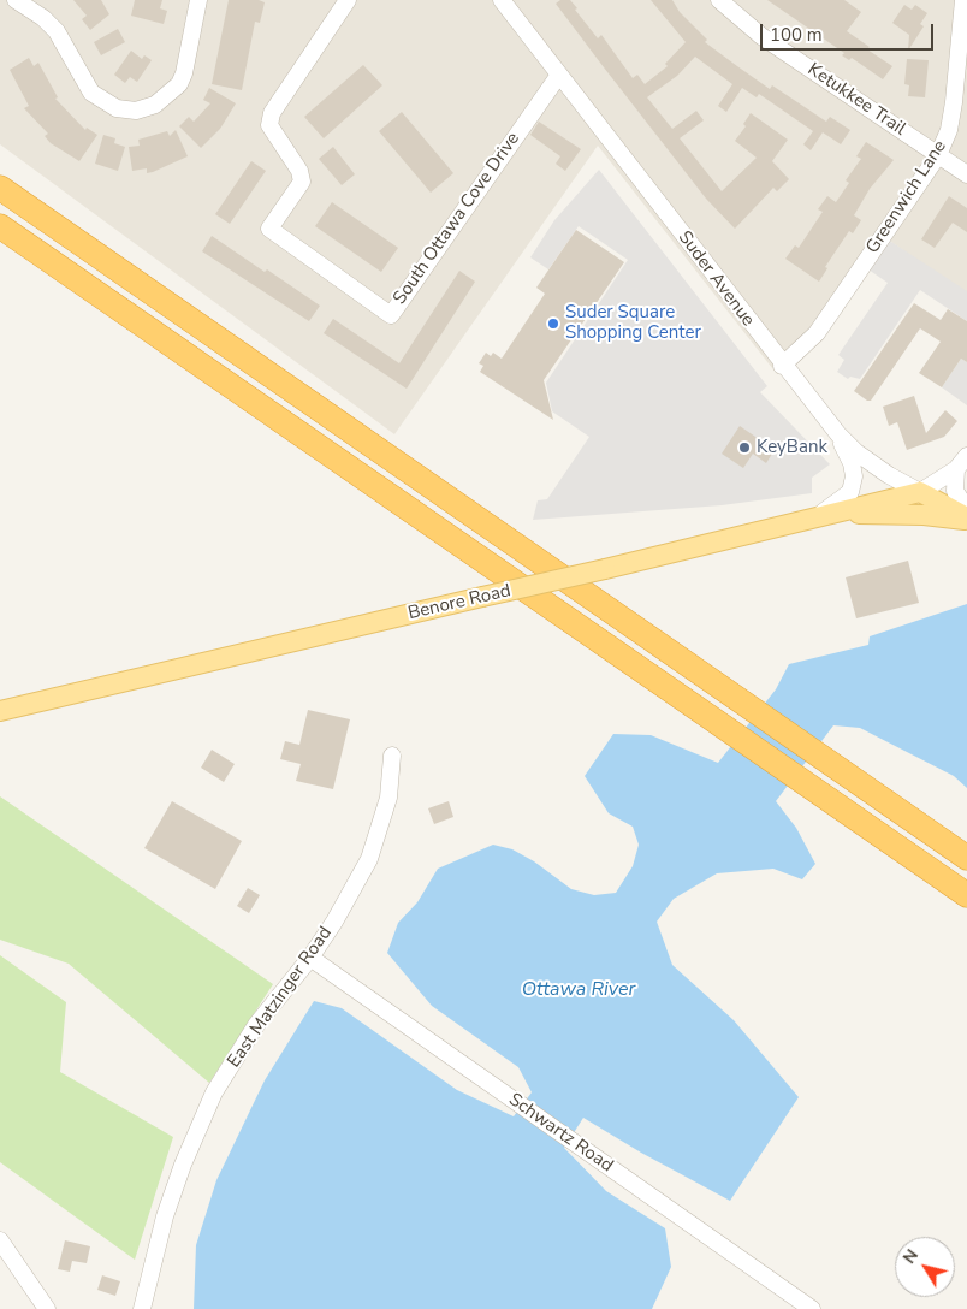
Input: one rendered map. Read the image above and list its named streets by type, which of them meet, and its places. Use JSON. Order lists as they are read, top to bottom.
{
  "streets": {
    "main road": ["Suder Avenue", "Benore Road"],
    "street": [
      "Ketukkee Trail",
      "Greenwich Lane",
      "South Ottawa Cove Drive",
      "East Matzinger Road",
      "Schwartz Road"
    ]
  },
  "crossings": [
    ["Ketukkee Trail", "Greenwich Lane"],
    ["Greenwich Lane", "Suder Avenue"],
    ["South Ottawa Cove Drive", "Suder Avenue"],
    ["Suder Avenue", "Benore Road"],
    ["East Matzinger Road", "Schwartz Road"]
  ],
  "water": ["Ottawa River"],
  "places": ["Suder Square Shopping Center", "KeyBank"],
  "scale_bar": "100 m",
  "north": "top left"
}
